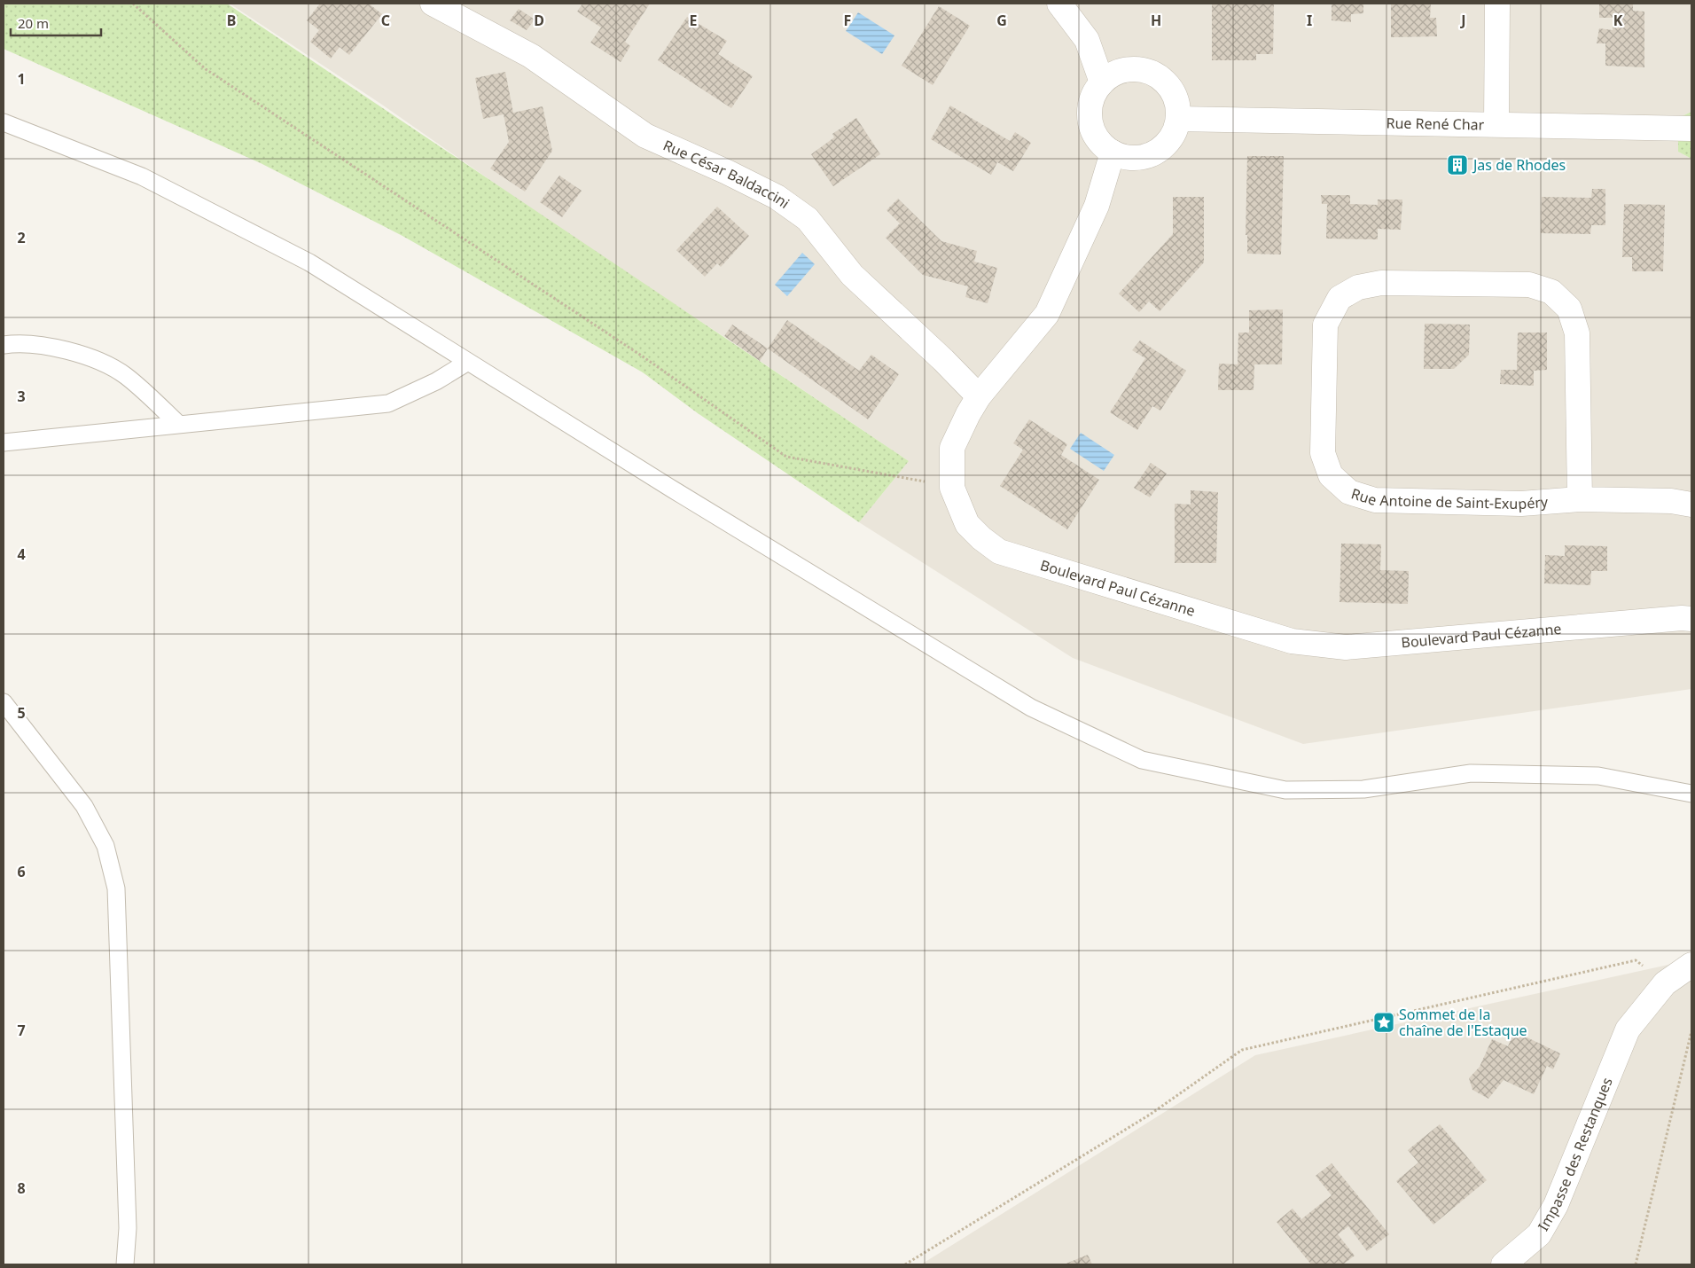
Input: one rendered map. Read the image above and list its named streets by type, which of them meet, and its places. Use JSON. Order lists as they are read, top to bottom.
{
  "streets": {
    "street": [
      "Rue René Char",
      "Rue César Baldaccini",
      "Rue Antoine de Saint-Exupéry",
      "Boulevard Paul Cézanne",
      "Impasse des Restanques"
    ]
  },
  "crossings": [
    ["Rue René Char", "Boulevard Paul Cézanne"],
    ["Rue César Baldaccini", "Boulevard Paul Cézanne"]
  ],
  "places": {
    "building": ["Jas de Rhodes"],
    "place": ["Sommet de la chaîne de l'Estaque"]
  },
  "scale_bar": "20 m",
  "grid": {
    "columns": [
      "B",
      "C",
      "D",
      "E",
      "F",
      "G",
      "H",
      "I",
      "J",
      "K"
    ],
    "rows": [
      "1",
      "2",
      "3",
      "4",
      "5",
      "6",
      "7",
      "8"
    ]
  }
}
